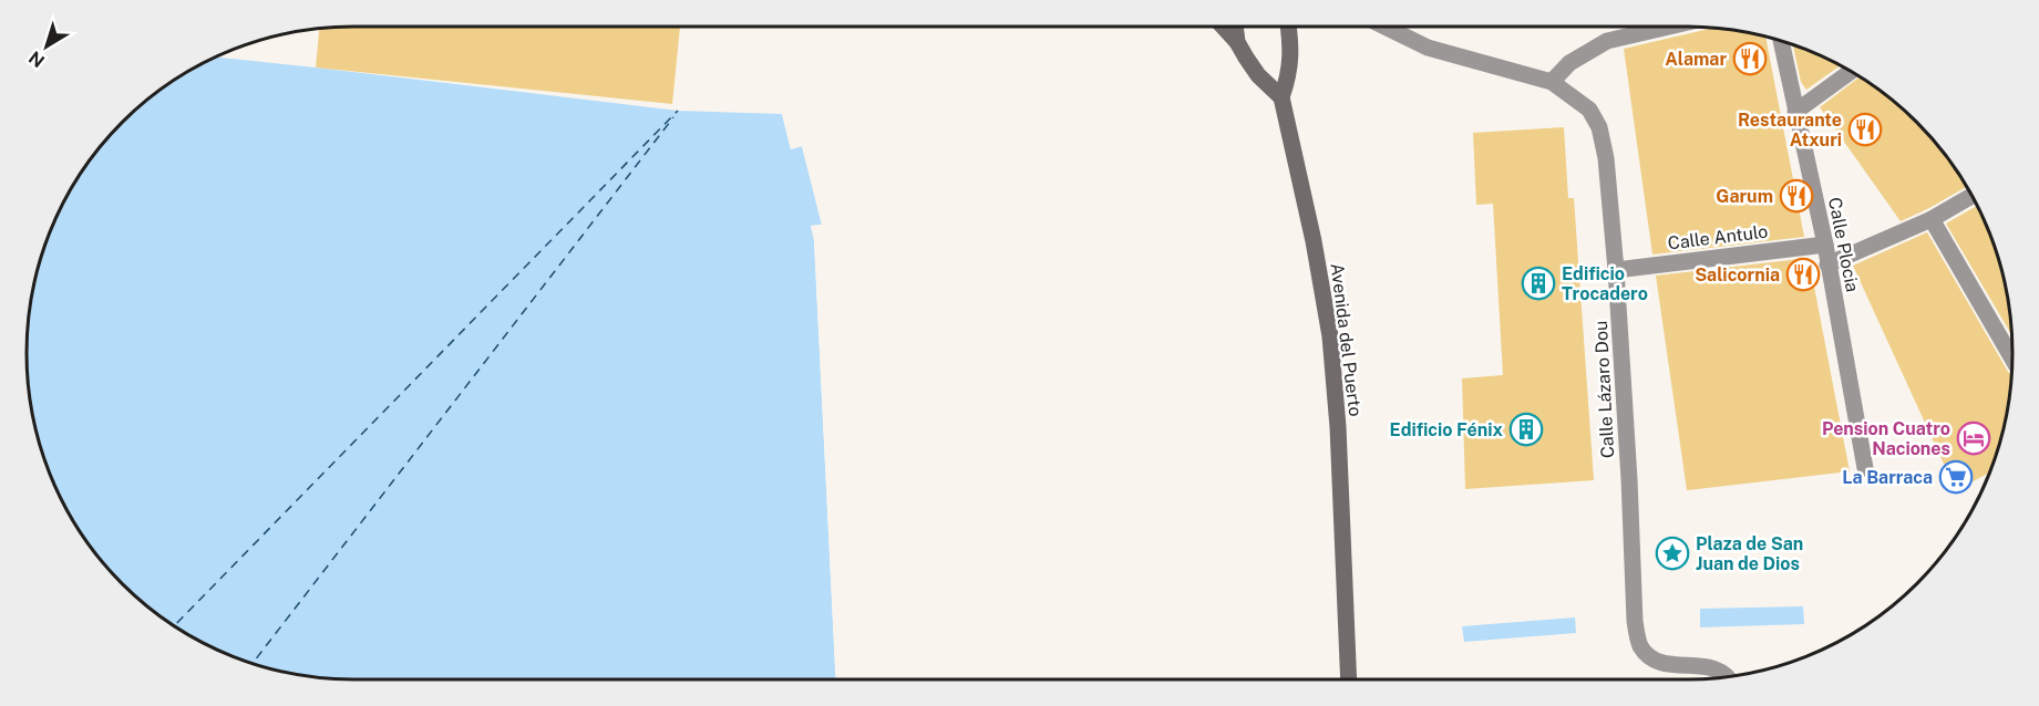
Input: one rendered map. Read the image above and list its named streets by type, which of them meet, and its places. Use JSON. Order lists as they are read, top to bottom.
{
  "streets": {
    "street": [
      "Calle Antulo",
      "Calle Plocia",
      "Avenida del Puerto",
      "Calle Lázaro Dou"
    ]
  },
  "crossings": [
    ["Calle Antulo", "Calle Plocia"],
    ["Calle Antulo", "Calle Lázaro Dou"]
  ],
  "places": {
    "restaurant": [
      "Alamar",
      "Restaurante Atxuri",
      "Garum",
      "Salicornia"
    ],
    "building": ["Edificio Trocadero", "Edificio Fénix"],
    "hotel": ["Pension Cuatro Naciones"],
    "supermarket": ["La Barraca"],
    "place": ["Plaza de San Juan de Dios"]
  },
  "north": "bottom left"
}
